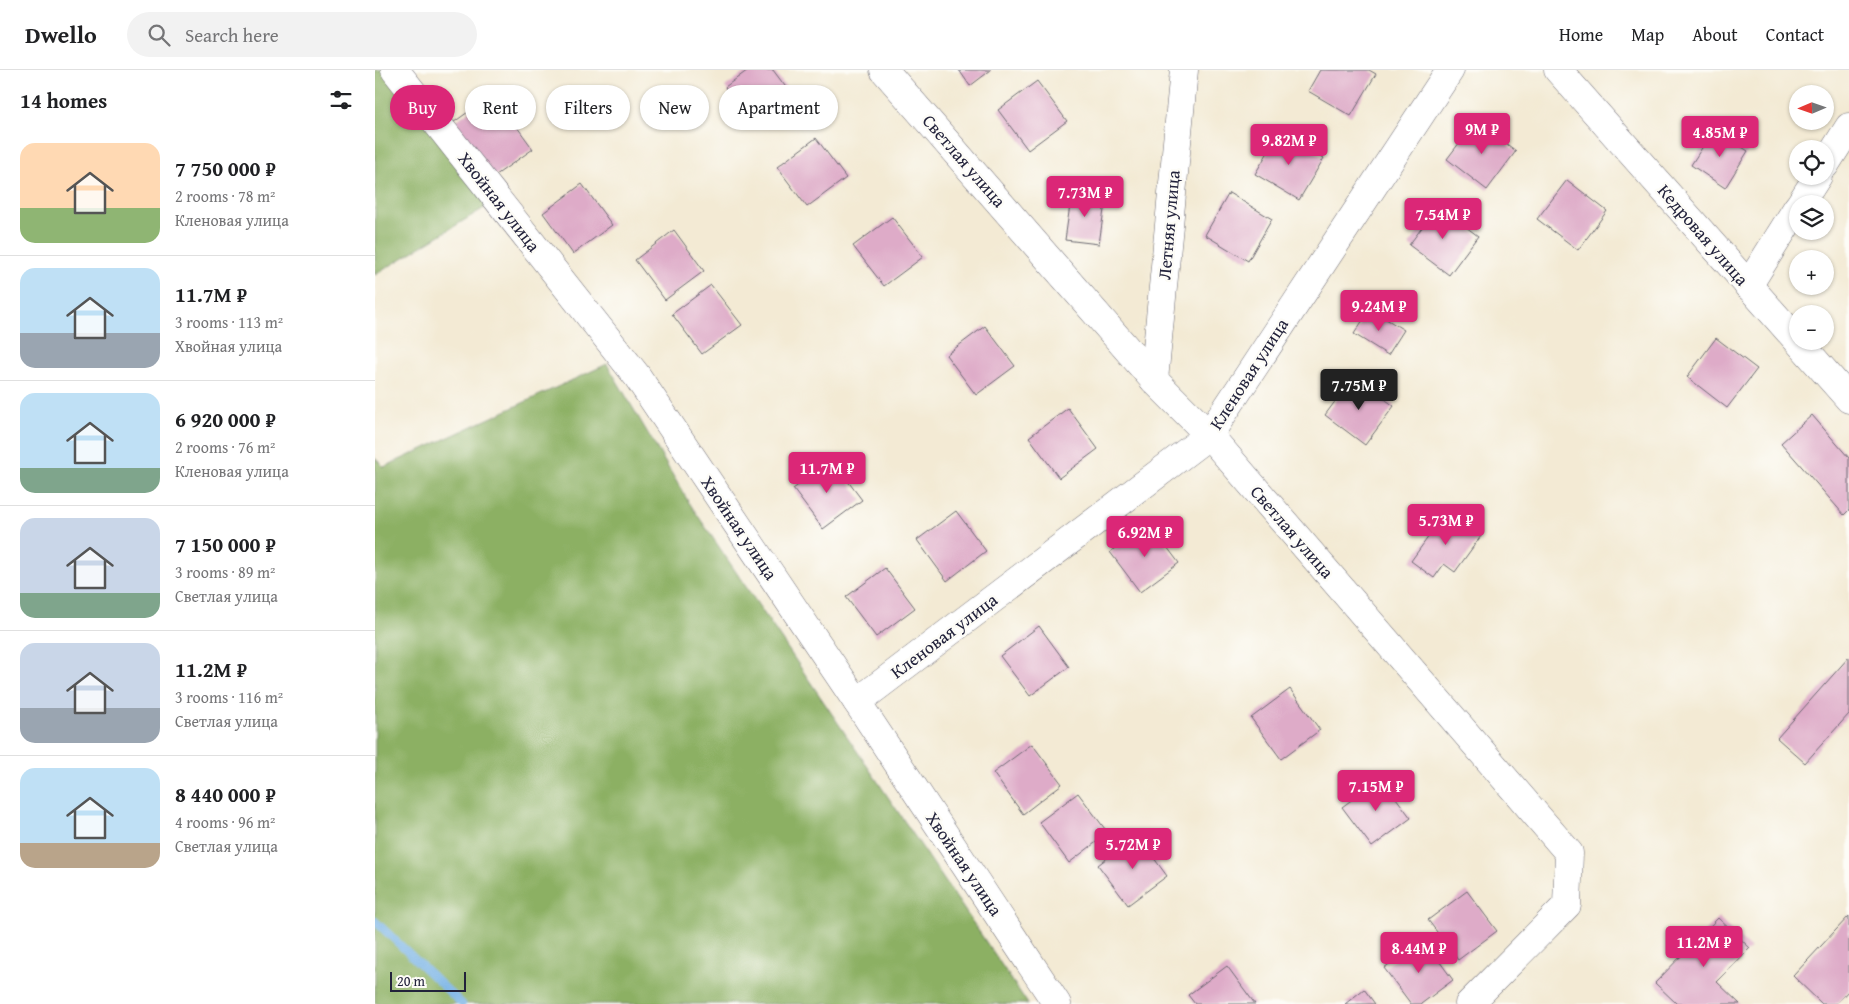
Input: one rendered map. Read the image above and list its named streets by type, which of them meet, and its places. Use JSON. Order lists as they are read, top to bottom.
{
  "streets": {
    "street": [
      "Светлая улица",
      "Хвойная улица",
      "Летняя улица",
      "Кедровая улица",
      "Кленовая улица"
    ]
  },
  "crossings": [
    ["Светлая улица", "Летняя улица"],
    ["Светлая улица", "Кленовая улица"],
    ["Хвойная улица", "Кленовая улица"]
  ],
  "scale_bar": "20 m",
  "north": "left",
  "page": {
    "header": "Dwello",
    "search": "Search here",
    "nav": [
      "Home",
      "Map",
      "About",
      "Contact"
    ],
    "heading": "14 homes",
    "map_buttons": ["+", "−"],
    "chip": [
      "Buy",
      "Rent",
      "Filters",
      "New",
      "Apartment"
    ],
    "price": [
      "9M ₽",
      "4.85M ₽",
      "9.82M ₽",
      "7.73M ₽",
      "7.54M ₽",
      "9.24M ₽",
      "7.75M ₽",
      "11.7M ₽",
      "5.73M ₽",
      "6.92M ₽",
      "7.15M ₽",
      "5.72M ₽",
      "11.2M ₽",
      "8.44M ₽"
    ],
    "list": [
      {
        "name": "7 750 000 ₽",
        "note": "2 rooms · 78 m² · Кленовая улица"
      },
      {
        "name": "11.7M ₽",
        "note": "3 rooms · 113 m² · Хвойная улица"
      },
      {
        "name": "6 920 000 ₽",
        "note": "2 rooms · 76 m² · Кленовая улица"
      },
      {
        "name": "7 150 000 ₽",
        "note": "3 rooms · 89 m² · Светлая улица"
      },
      {
        "name": "11.2M ₽",
        "note": "3 rooms · 116 m² · Светлая улица"
      },
      {
        "name": "8 440 000 ₽",
        "note": "4 rooms · 96 m² · Светлая улица"
      }
    ],
    "scale": "20 m"
  }
}
